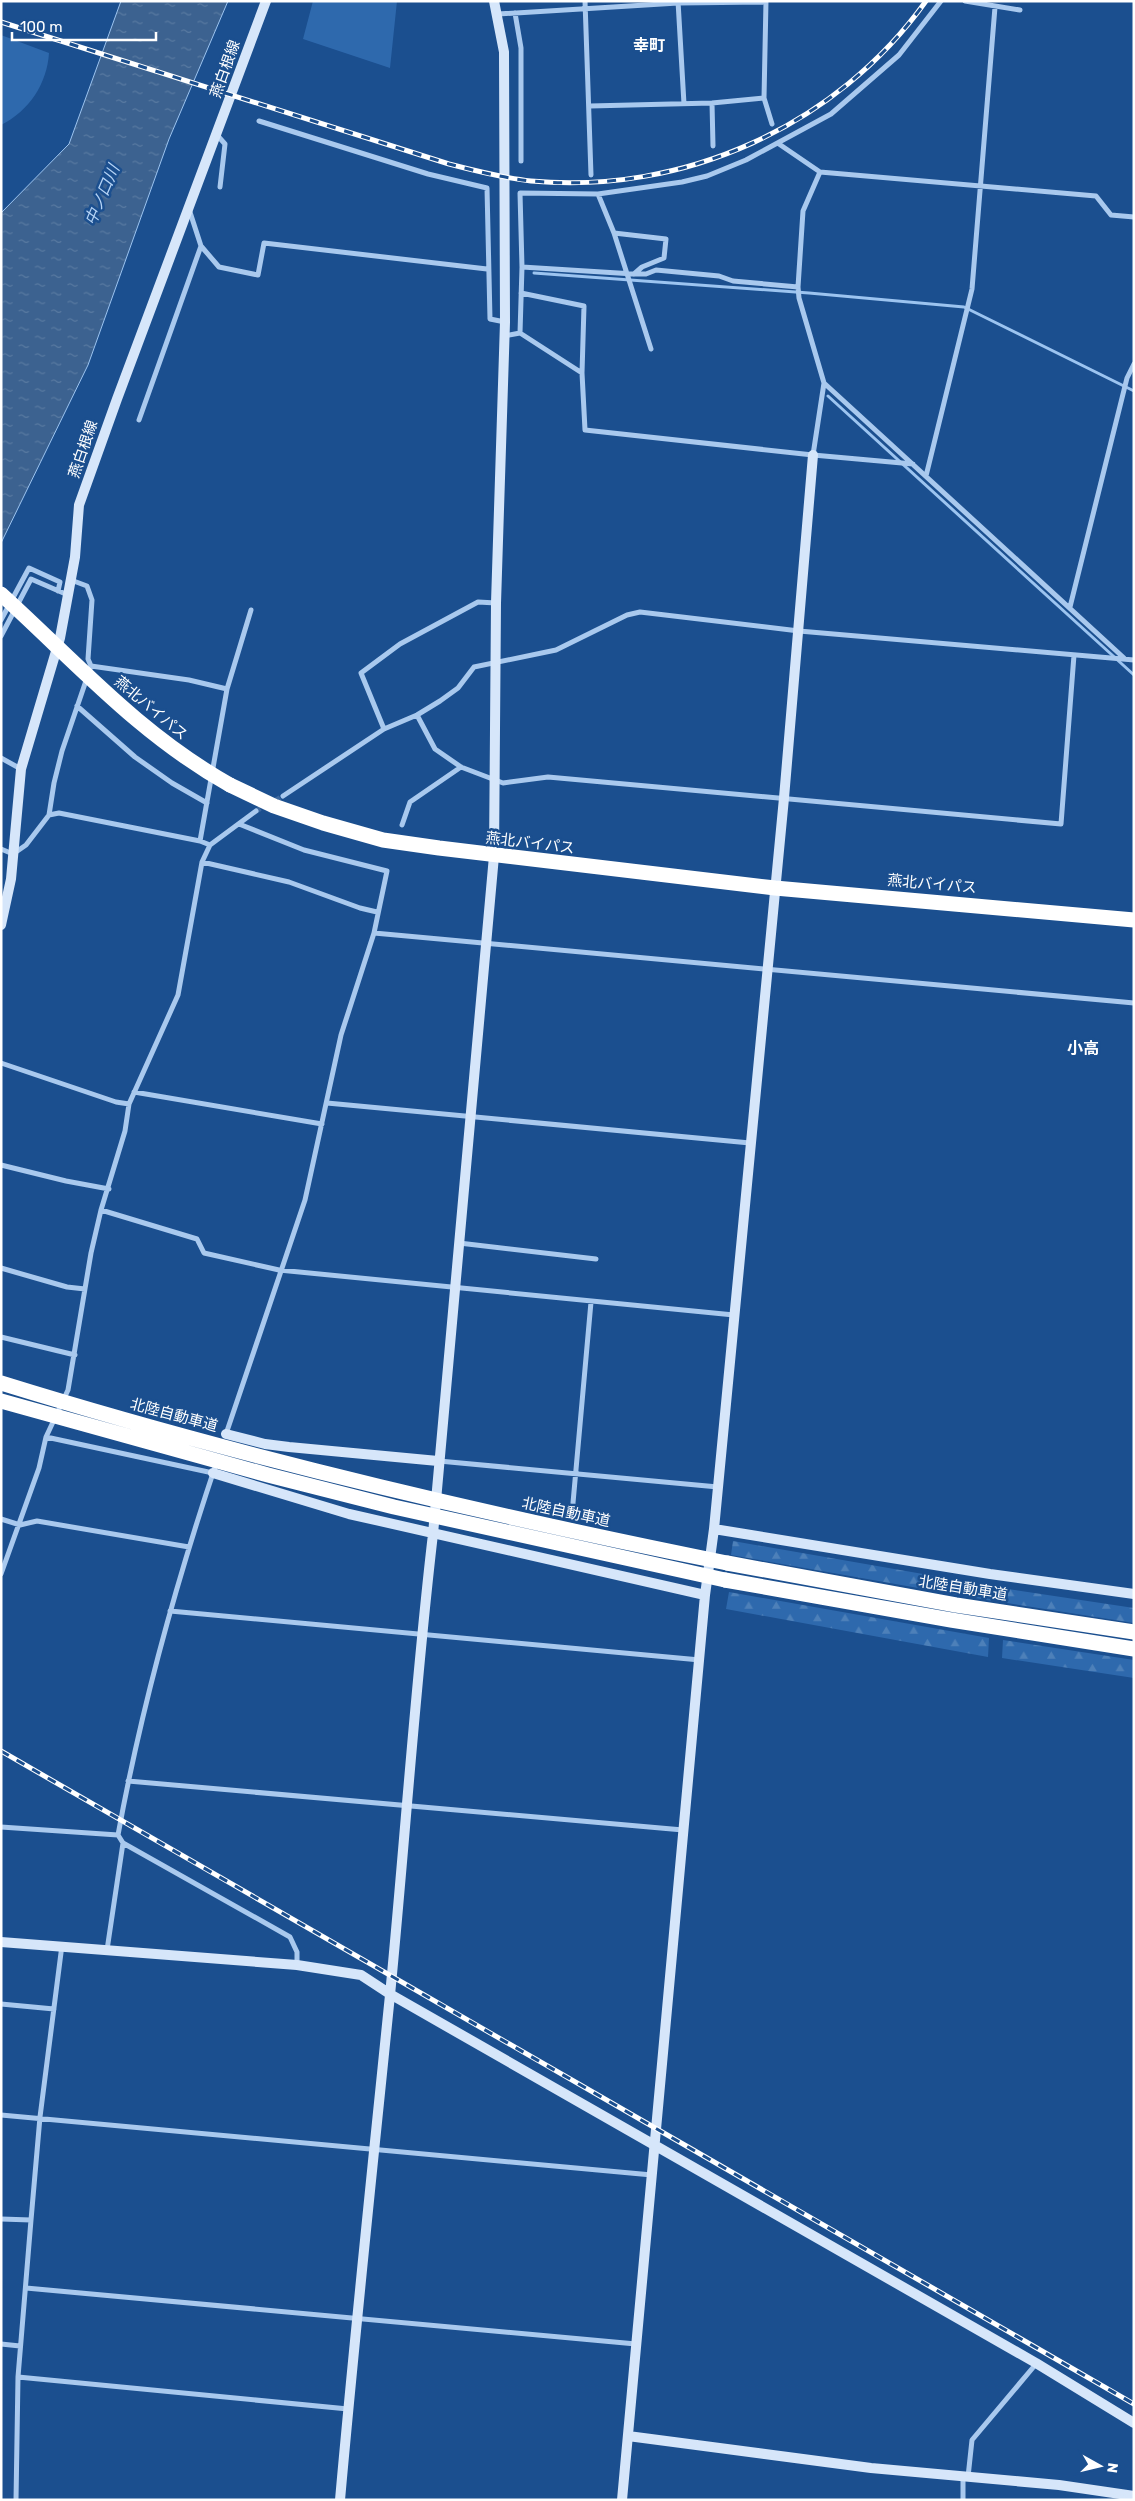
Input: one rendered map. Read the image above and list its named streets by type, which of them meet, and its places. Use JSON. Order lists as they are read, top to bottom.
{
  "streets": {
    "highway": ["燕北バイパス", "北陸自動車道"],
    "street": ["燕白根線"]
  },
  "districts": ["幸町", "小高"],
  "water": ["中ノ口川"],
  "scale_bar": "100 m",
  "north": "right"
}
